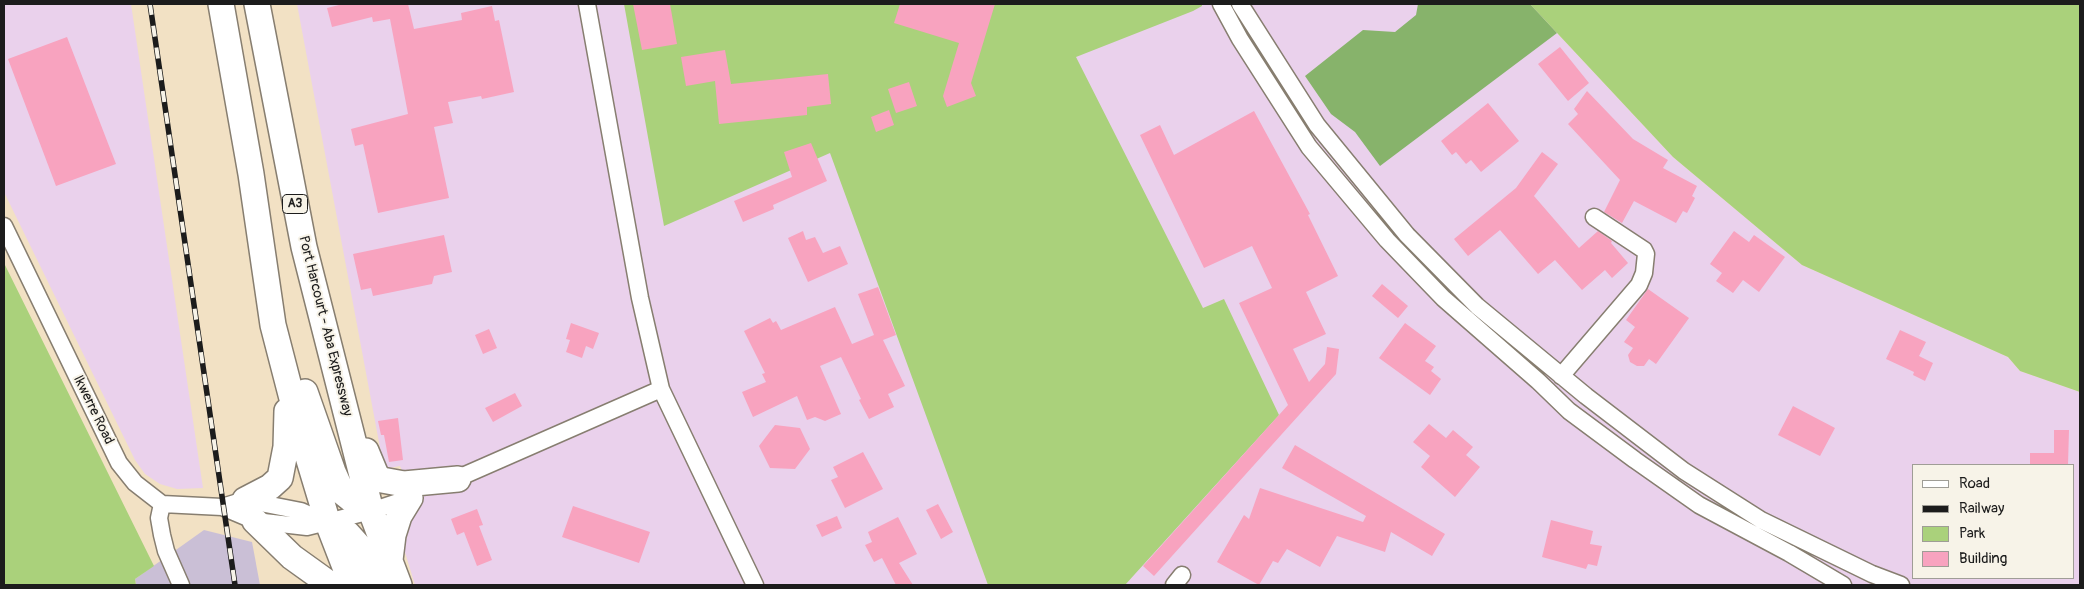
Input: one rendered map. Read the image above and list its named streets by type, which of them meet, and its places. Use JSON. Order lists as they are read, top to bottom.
{
  "streets": {
    "highway": ["A3", "Port Harcourt - Aba Expressway"],
    "street": ["Ikwerre Road"]
  },
  "legend": [
    "Road",
    "Railway",
    "Park",
    "Building"
  ]
}
